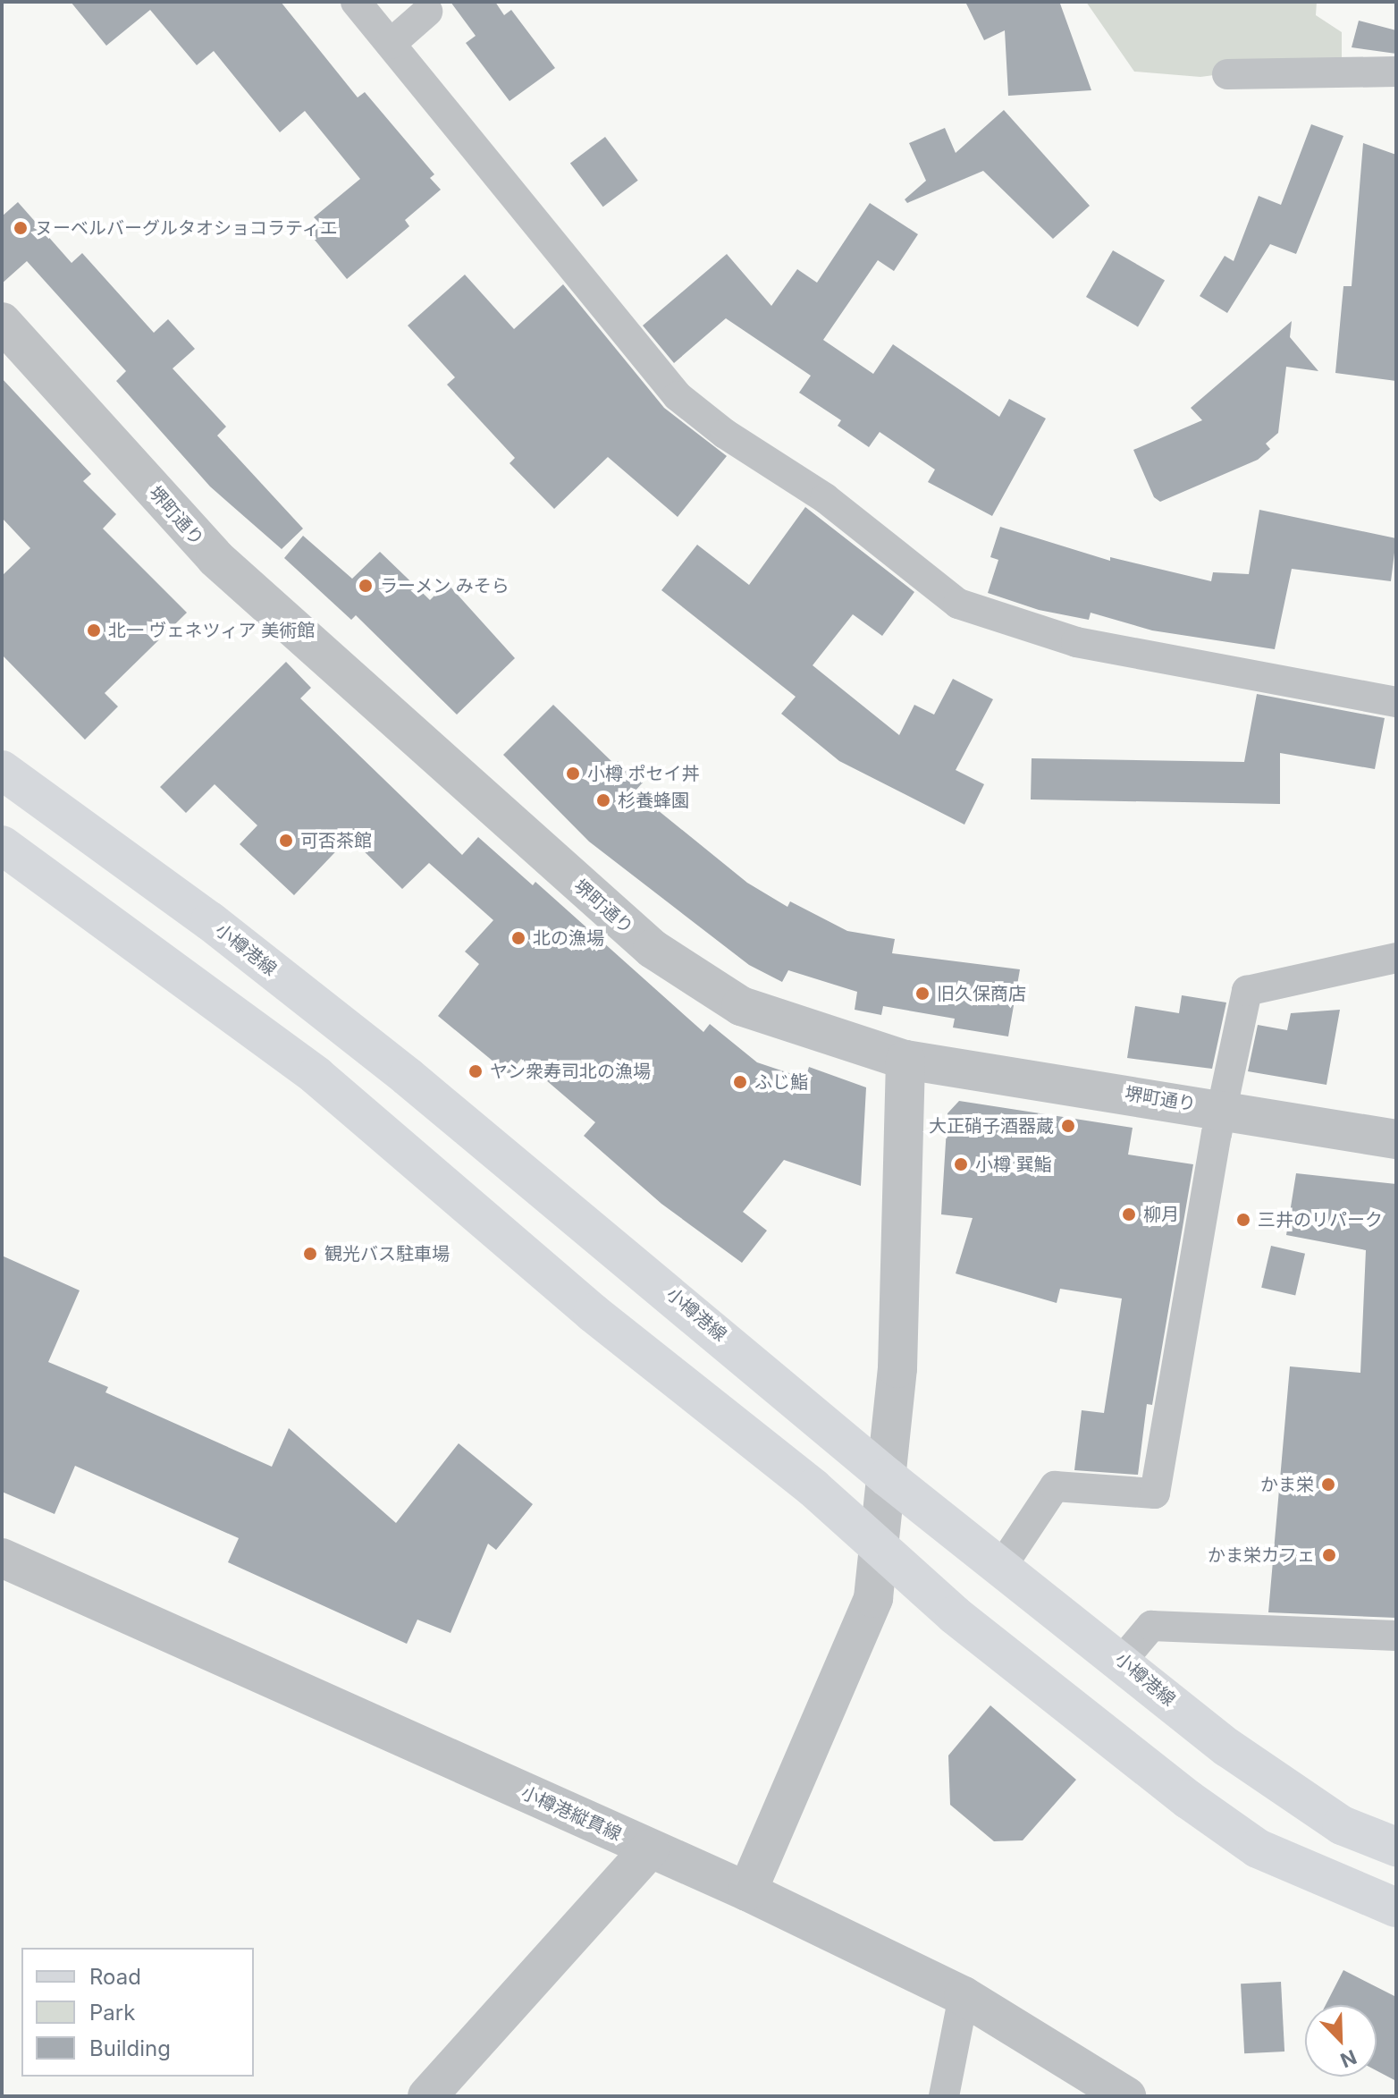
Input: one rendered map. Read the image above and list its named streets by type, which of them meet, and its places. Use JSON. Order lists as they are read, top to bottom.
{
  "streets": {
    "main road": ["小樽港線"],
    "street": ["堺町通り", "小樽港縦貫線"]
  },
  "places": [
    "ヌーベルバーグルタオショコラティエ",
    "ラーメン みそら",
    "北一 ヴェネツィア 美術館",
    "小樽 ポセイ丼",
    "杉養蜂園",
    "可否茶館",
    "北の漁場",
    "旧久保商店",
    "ヤン衆寿司北の漁場",
    "ふじ鮨",
    "大正硝子酒器蔵",
    "小樽 巽鮨",
    "柳月",
    "三井のリパーク",
    "観光バス駐車場",
    "かま栄",
    "かま栄カフェ"
  ],
  "legend": ["Road", "Park", "Building"],
  "north": "bottom right"
}
